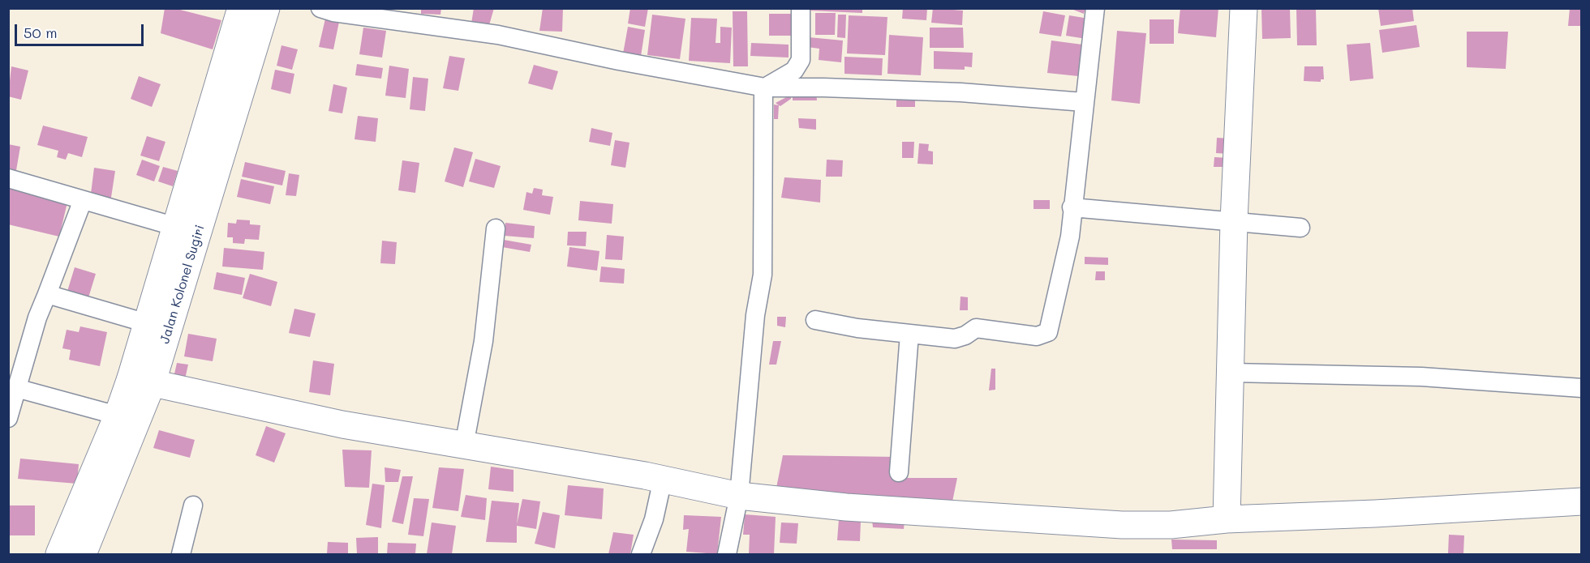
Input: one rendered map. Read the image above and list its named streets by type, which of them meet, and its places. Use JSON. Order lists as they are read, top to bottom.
{
  "streets": {
    "street": ["Jalan Kolonel Sugiri"]
  },
  "scale_bar": "50 m"
}
